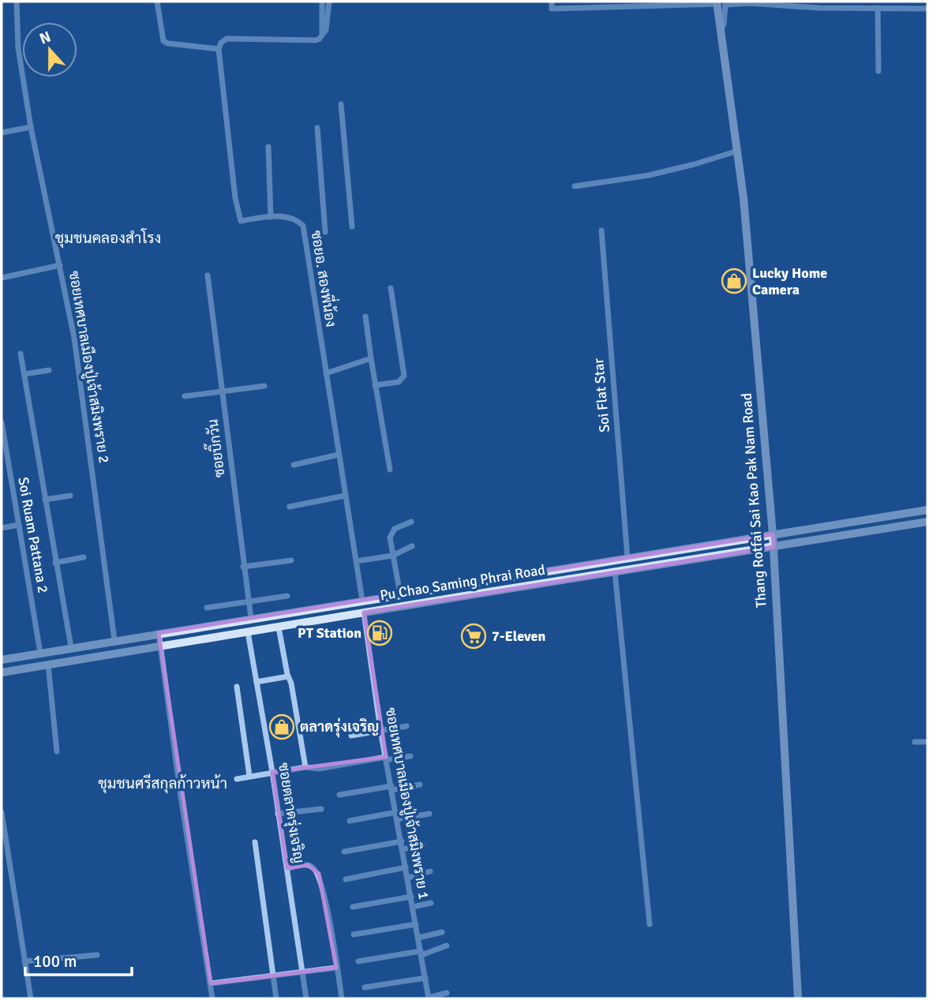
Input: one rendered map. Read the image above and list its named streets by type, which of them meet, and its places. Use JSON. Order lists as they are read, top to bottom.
{
  "streets": {
    "main road": ["Thang Rotfai Sai Kao Pak Nam Road", "Pu Chao Saming Phrai Road"],
    "street": [
      "ซอยอ. สองพี่น้อง",
      "ซอยเทศบาลเมืองปู่เจ้าสมิงพราย 2",
      "Soi Flat Star",
      "ซอยบิ๊กวัน",
      "Soi Ruam Pattana 2",
      "ซอยเทศบาลเมืองปู่เจ้าสมิงพราย 1",
      "ซอยตลาดรุ่งเจริญ"
    ]
  },
  "crossings": [
    ["ซอยอ. สองพี่น้อง", "Pu Chao Saming Phrai Road"],
    ["ซอยเทศบาลเมืองปู่เจ้าสมิงพราย 2", "Pu Chao Saming Phrai Road"],
    ["Soi Flat Star", "Pu Chao Saming Phrai Road"],
    ["ซอยบิ๊กวัน", "Pu Chao Saming Phrai Road"],
    ["Thang Rotfai Sai Kao Pak Nam Road", "Pu Chao Saming Phrai Road"],
    ["Soi Ruam Pattana 2", "Pu Chao Saming Phrai Road"],
    ["Pu Chao Saming Phrai Road", "ซอยเทศบาลเมืองปู่เจ้าสมิงพราย 1"],
    ["Pu Chao Saming Phrai Road", "ซอยตลาดรุ่งเจริญ"]
  ],
  "districts": ["ชุมชนคลองสำโรง", "ชุมชนศรีสกุลก้าวหน้า"],
  "places": {
    "shop": ["Lucky Home Camera", "ตลาดรุ่งเจริญ"],
    "fuel station": ["PT Station"],
    "supermarket": ["7-Eleven"]
  },
  "scale_bar": "100 m",
  "north": "top"
}
